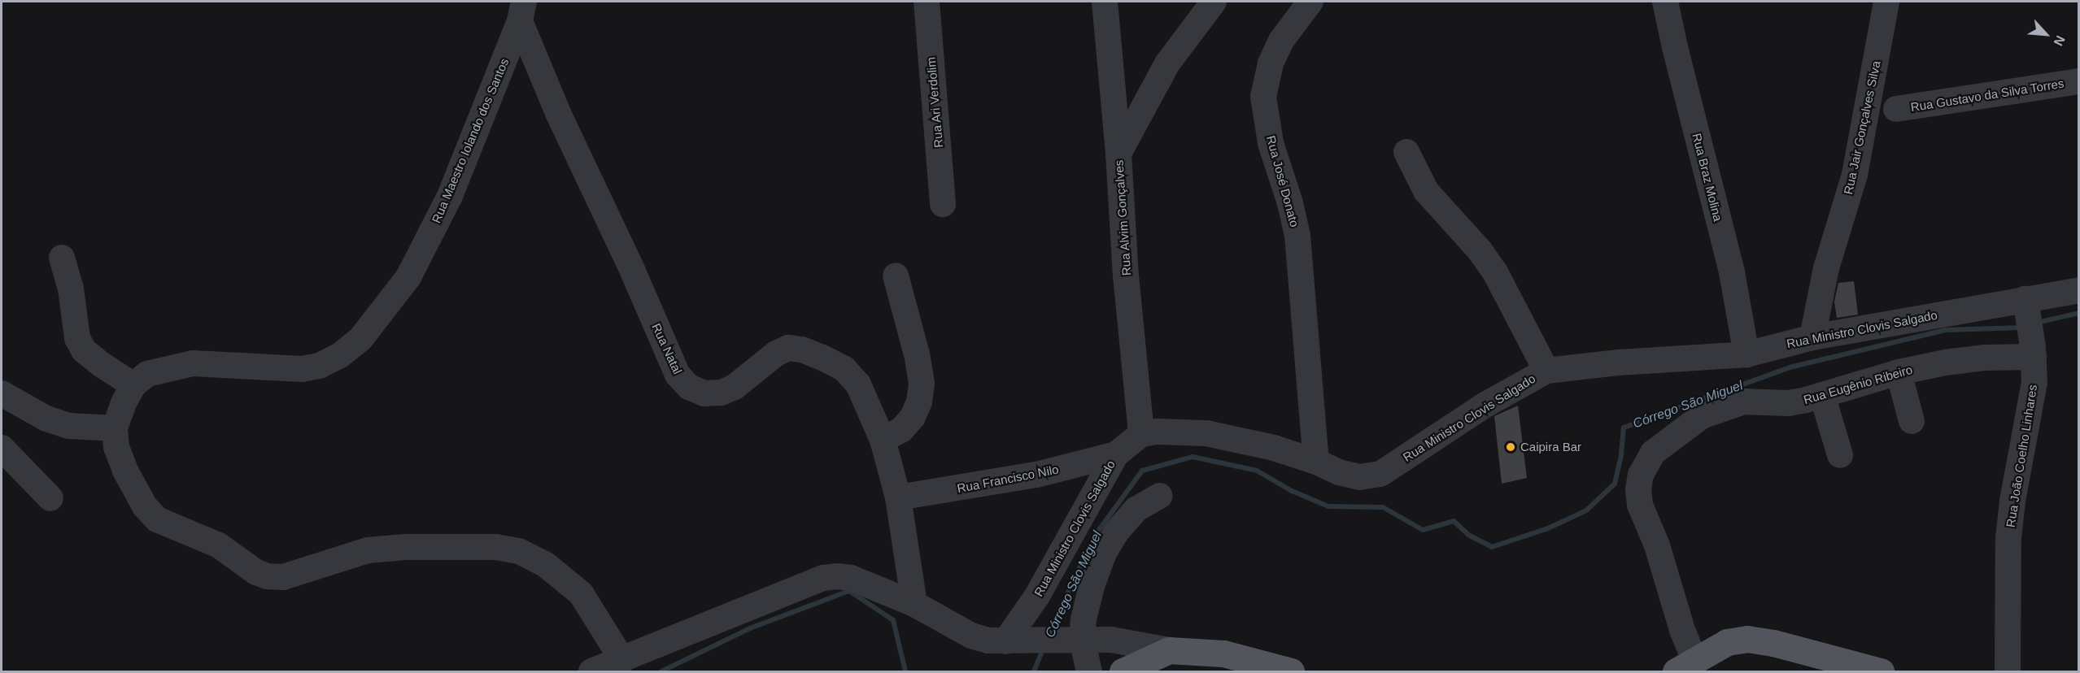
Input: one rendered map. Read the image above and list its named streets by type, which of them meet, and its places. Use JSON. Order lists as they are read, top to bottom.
{
  "streets": {
    "street": [
      "Rua Gustavo da Silva Torres",
      "Rua Ari Verdolim",
      "Rua Jair Gonçalves Silva",
      "Rua Maestro Iolando dos Santos",
      "Rua Braz Molina",
      "Rua José Donato",
      "Rua Alvim Gonçalves",
      "Rua Ministro Clovis Salgado",
      "Rua Natal",
      "Rua Eugênio Ribeiro",
      "Rua João Coelho Linhares",
      "Rua Francisco Nilo"
    ]
  },
  "crossings": [
    ["Rua Jair Gonçalves Silva", "Rua Ministro Clovis Salgado"],
    ["Rua Maestro Iolando dos Santos", "Rua Natal"],
    ["Rua Braz Molina", "Rua Ministro Clovis Salgado"],
    ["Rua José Donato", "Rua Ministro Clovis Salgado"],
    ["Rua Alvim Gonçalves", "Rua Ministro Clovis Salgado"],
    ["Rua Ministro Clovis Salgado", "Rua João Coelho Linhares"],
    ["Rua Ministro Clovis Salgado", "Rua Francisco Nilo"],
    ["Rua Natal", "Rua Francisco Nilo"],
    ["Rua Eugênio Ribeiro", "Rua João Coelho Linhares"]
  ],
  "water": ["Córrego São Miguel"],
  "places": ["Caipira Bar"],
  "north": "bottom right"
}
